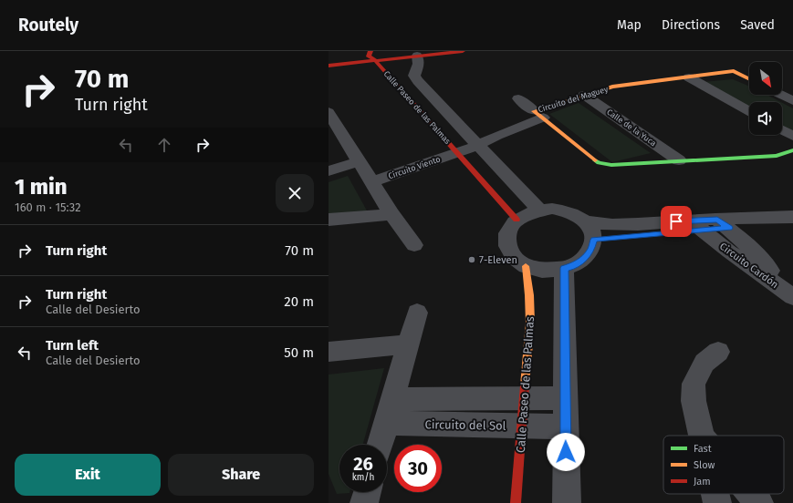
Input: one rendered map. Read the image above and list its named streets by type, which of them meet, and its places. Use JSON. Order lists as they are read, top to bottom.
{
  "streets": {
    "street": [
      "Circuito del Maguey",
      "Calle Paseo de las Palmas",
      "Calle de la Yuca",
      "Circuito Viento",
      "Circuito Cardón",
      "Circuito del Sol"
    ]
  },
  "crossings": [
    ["Circuito del Maguey", "Calle de la Yuca"],
    ["Circuito del Maguey", "Circuito Viento"],
    ["Calle Paseo de las Palmas", "Circuito Viento"],
    ["Calle Paseo de las Palmas", "Circuito del Sol"]
  ],
  "places": ["7-Eleven"],
  "legend": ["Fast", "Slow", "Jam"],
  "north": "bottom right",
  "page": {
    "header": "Routely",
    "nav": ["Map", "Directions", "Saved"],
    "turn": ["70 m", "Turn right"],
    "heading": ["1 min", "160 m · 15:32"],
    "list": [
      {
        "name": "Turn right",
        "value": "70 m"
      },
      {
        "name": "Turn right",
        "note": "Calle del Desierto",
        "value": "20 m"
      },
      {
        "name": "Turn left",
        "note": "Calle del Desierto",
        "value": "50 m"
      }
    ],
    "speed": "26 km/h",
    "limit": "30",
    "buttons": ["Exit", "Share"]
  }
}
